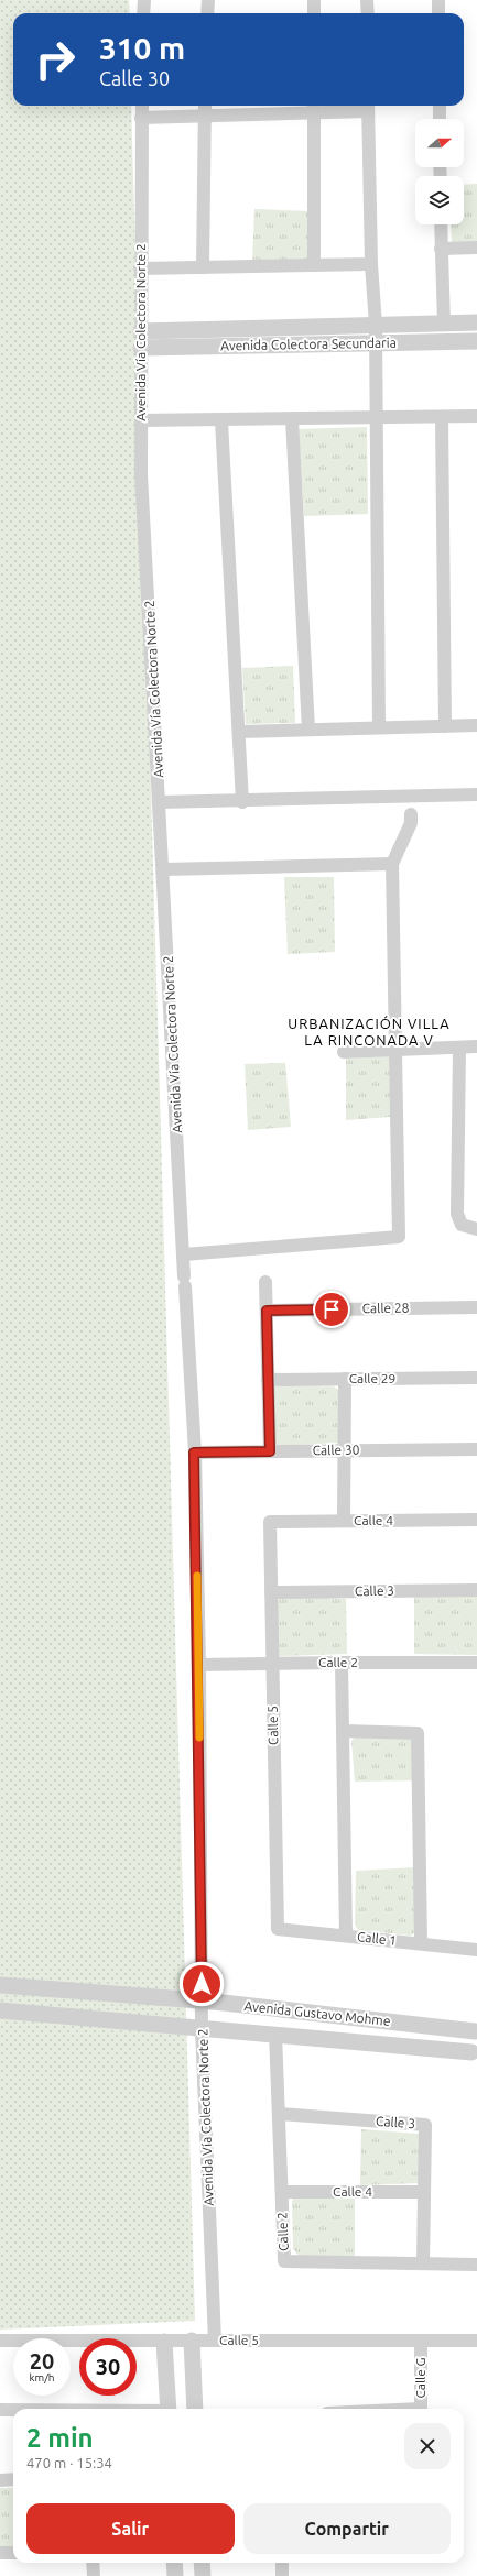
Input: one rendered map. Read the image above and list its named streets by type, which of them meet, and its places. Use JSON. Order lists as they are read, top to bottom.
{
  "streets": {
    "street": [
      "Avenida Vía Colectora Norte 2",
      "Avenida Colectora Secundaria",
      "Calle 28",
      "Calle 29",
      "Calle 30",
      "Calle 4",
      "Calle 3",
      "Calle 2",
      "Calle 5",
      "Calle 1",
      "Avenida Gustavo Mohme",
      "Calle G"
    ]
  },
  "crossings": [
    ["Avenida Vía Colectora Norte 2", "Avenida Colectora Secundaria"],
    ["Avenida Vía Colectora Norte 2", "Calle 30"],
    ["Avenida Vía Colectora Norte 2", "Calle 2"],
    ["Avenida Vía Colectora Norte 2", "Calle 5"],
    ["Avenida Vía Colectora Norte 2", "Avenida Gustavo Mohme"],
    ["Calle 4", "Calle 3"],
    ["Calle 4", "Calle 2"],
    ["Calle 4", "Calle 5"],
    ["Calle 3", "Calle 2"],
    ["Calle 3", "Calle 5"],
    ["Calle 2", "Calle 5"],
    ["Calle 2", "Avenida Gustavo Mohme"],
    ["Calle 5", "Calle 1"],
    ["Calle 5", "Calle G"]
  ],
  "districts": ["URBANIZACIÓN VILLA LA RINCONADA V"],
  "north": "right",
  "page": {
    "turn": ["310 m", "Calle 30"],
    "speed": "20 km/h",
    "limit": "30",
    "heading": ["2 min", "470 m · 15:34"],
    "buttons": ["Salir", "Compartir"]
  }
}
